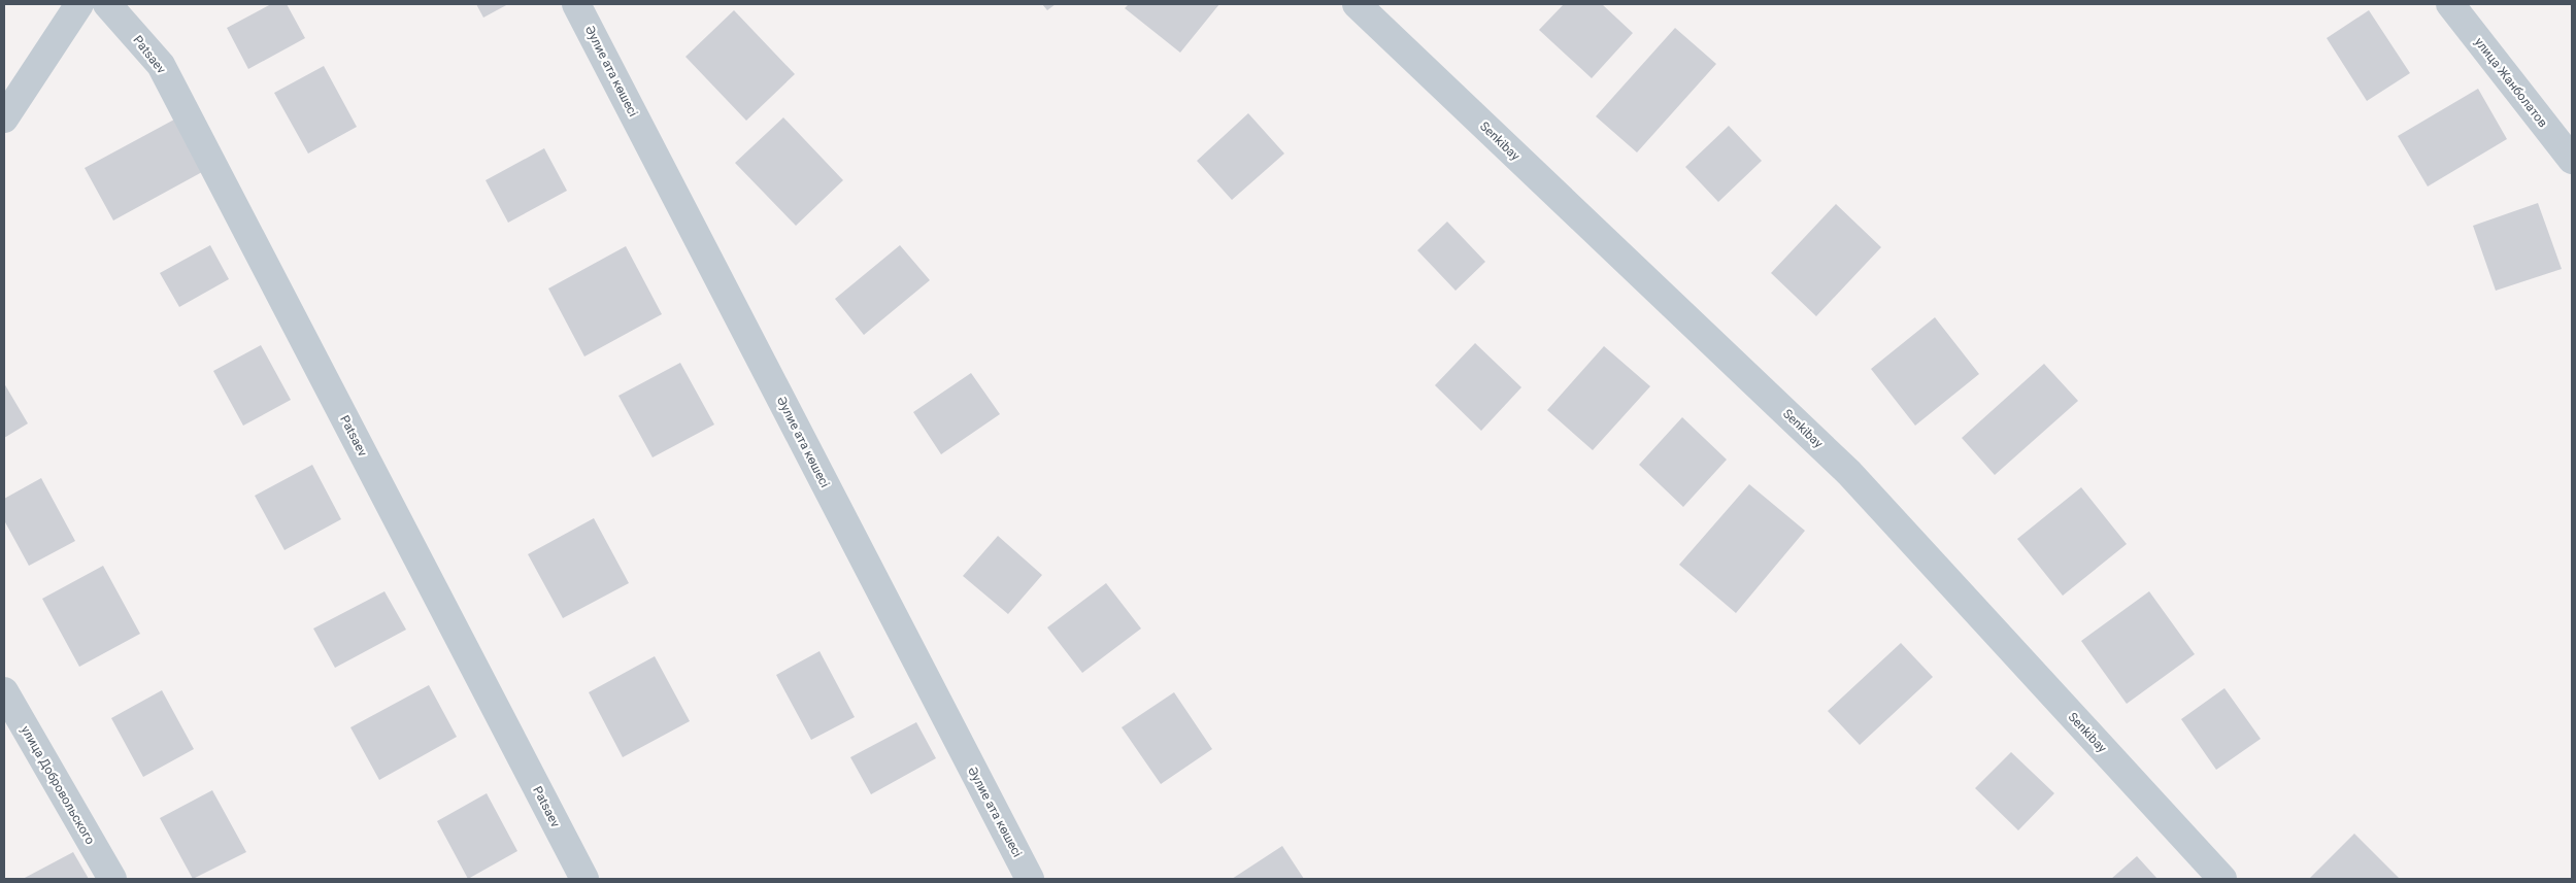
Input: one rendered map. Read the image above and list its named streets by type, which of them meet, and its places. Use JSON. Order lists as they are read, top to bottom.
{
  "streets": {
    "street": [
      "Patsaev",
      "Әулие ата көшесі",
      "улица Жанболатов",
      "Senkibay",
      "улица Добровольского"
    ]
  }
}
